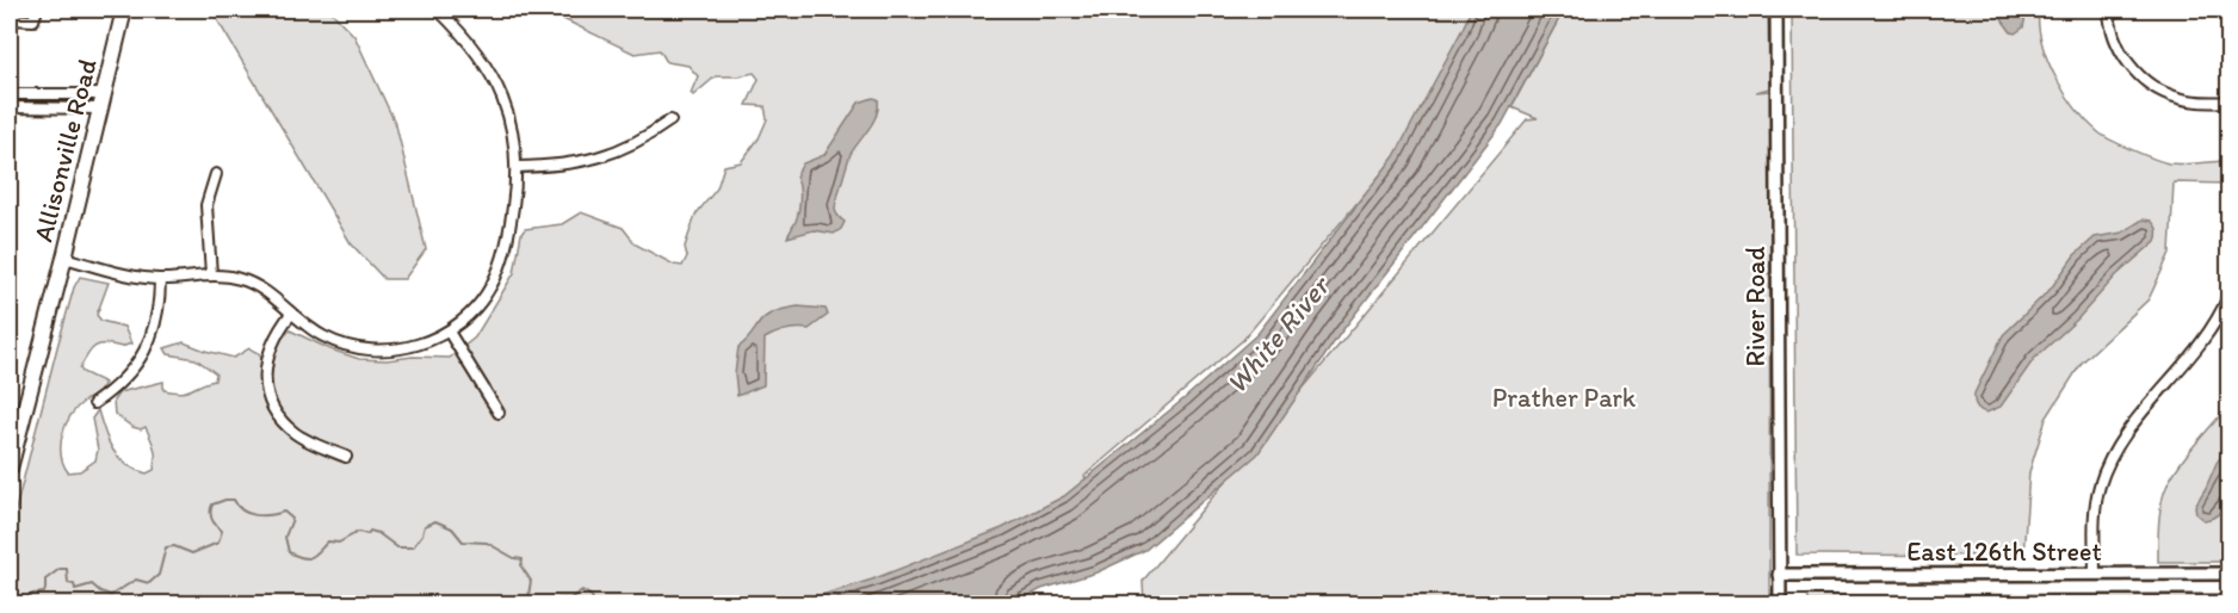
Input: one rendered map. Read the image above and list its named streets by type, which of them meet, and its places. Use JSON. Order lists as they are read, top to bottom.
{
  "streets": {
    "main road": ["Allisonville Road"],
    "street": ["River Road", "East 126th Street"]
  },
  "crossings": [
    ["River Road", "East 126th Street"]
  ],
  "water": ["White River"],
  "parks": ["Prather Park"]
}
